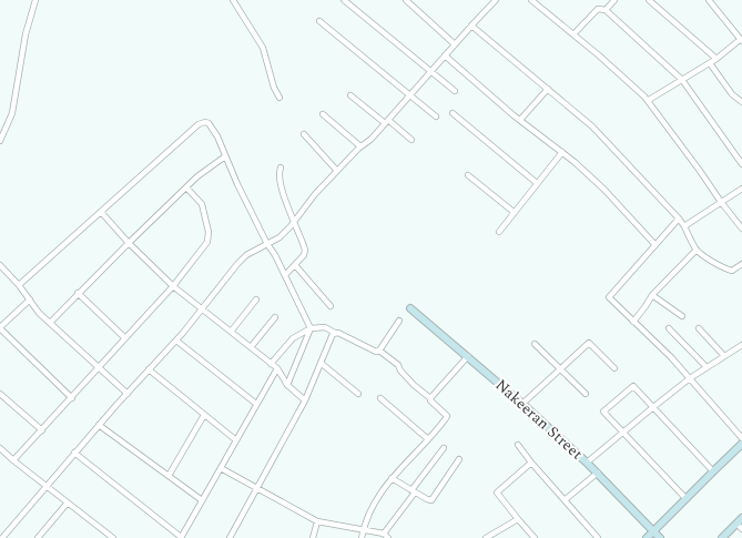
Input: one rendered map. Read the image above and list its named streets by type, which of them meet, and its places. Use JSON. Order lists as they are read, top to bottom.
{
  "streets": {
    "street": ["Nakeeran Street"]
  }
}
